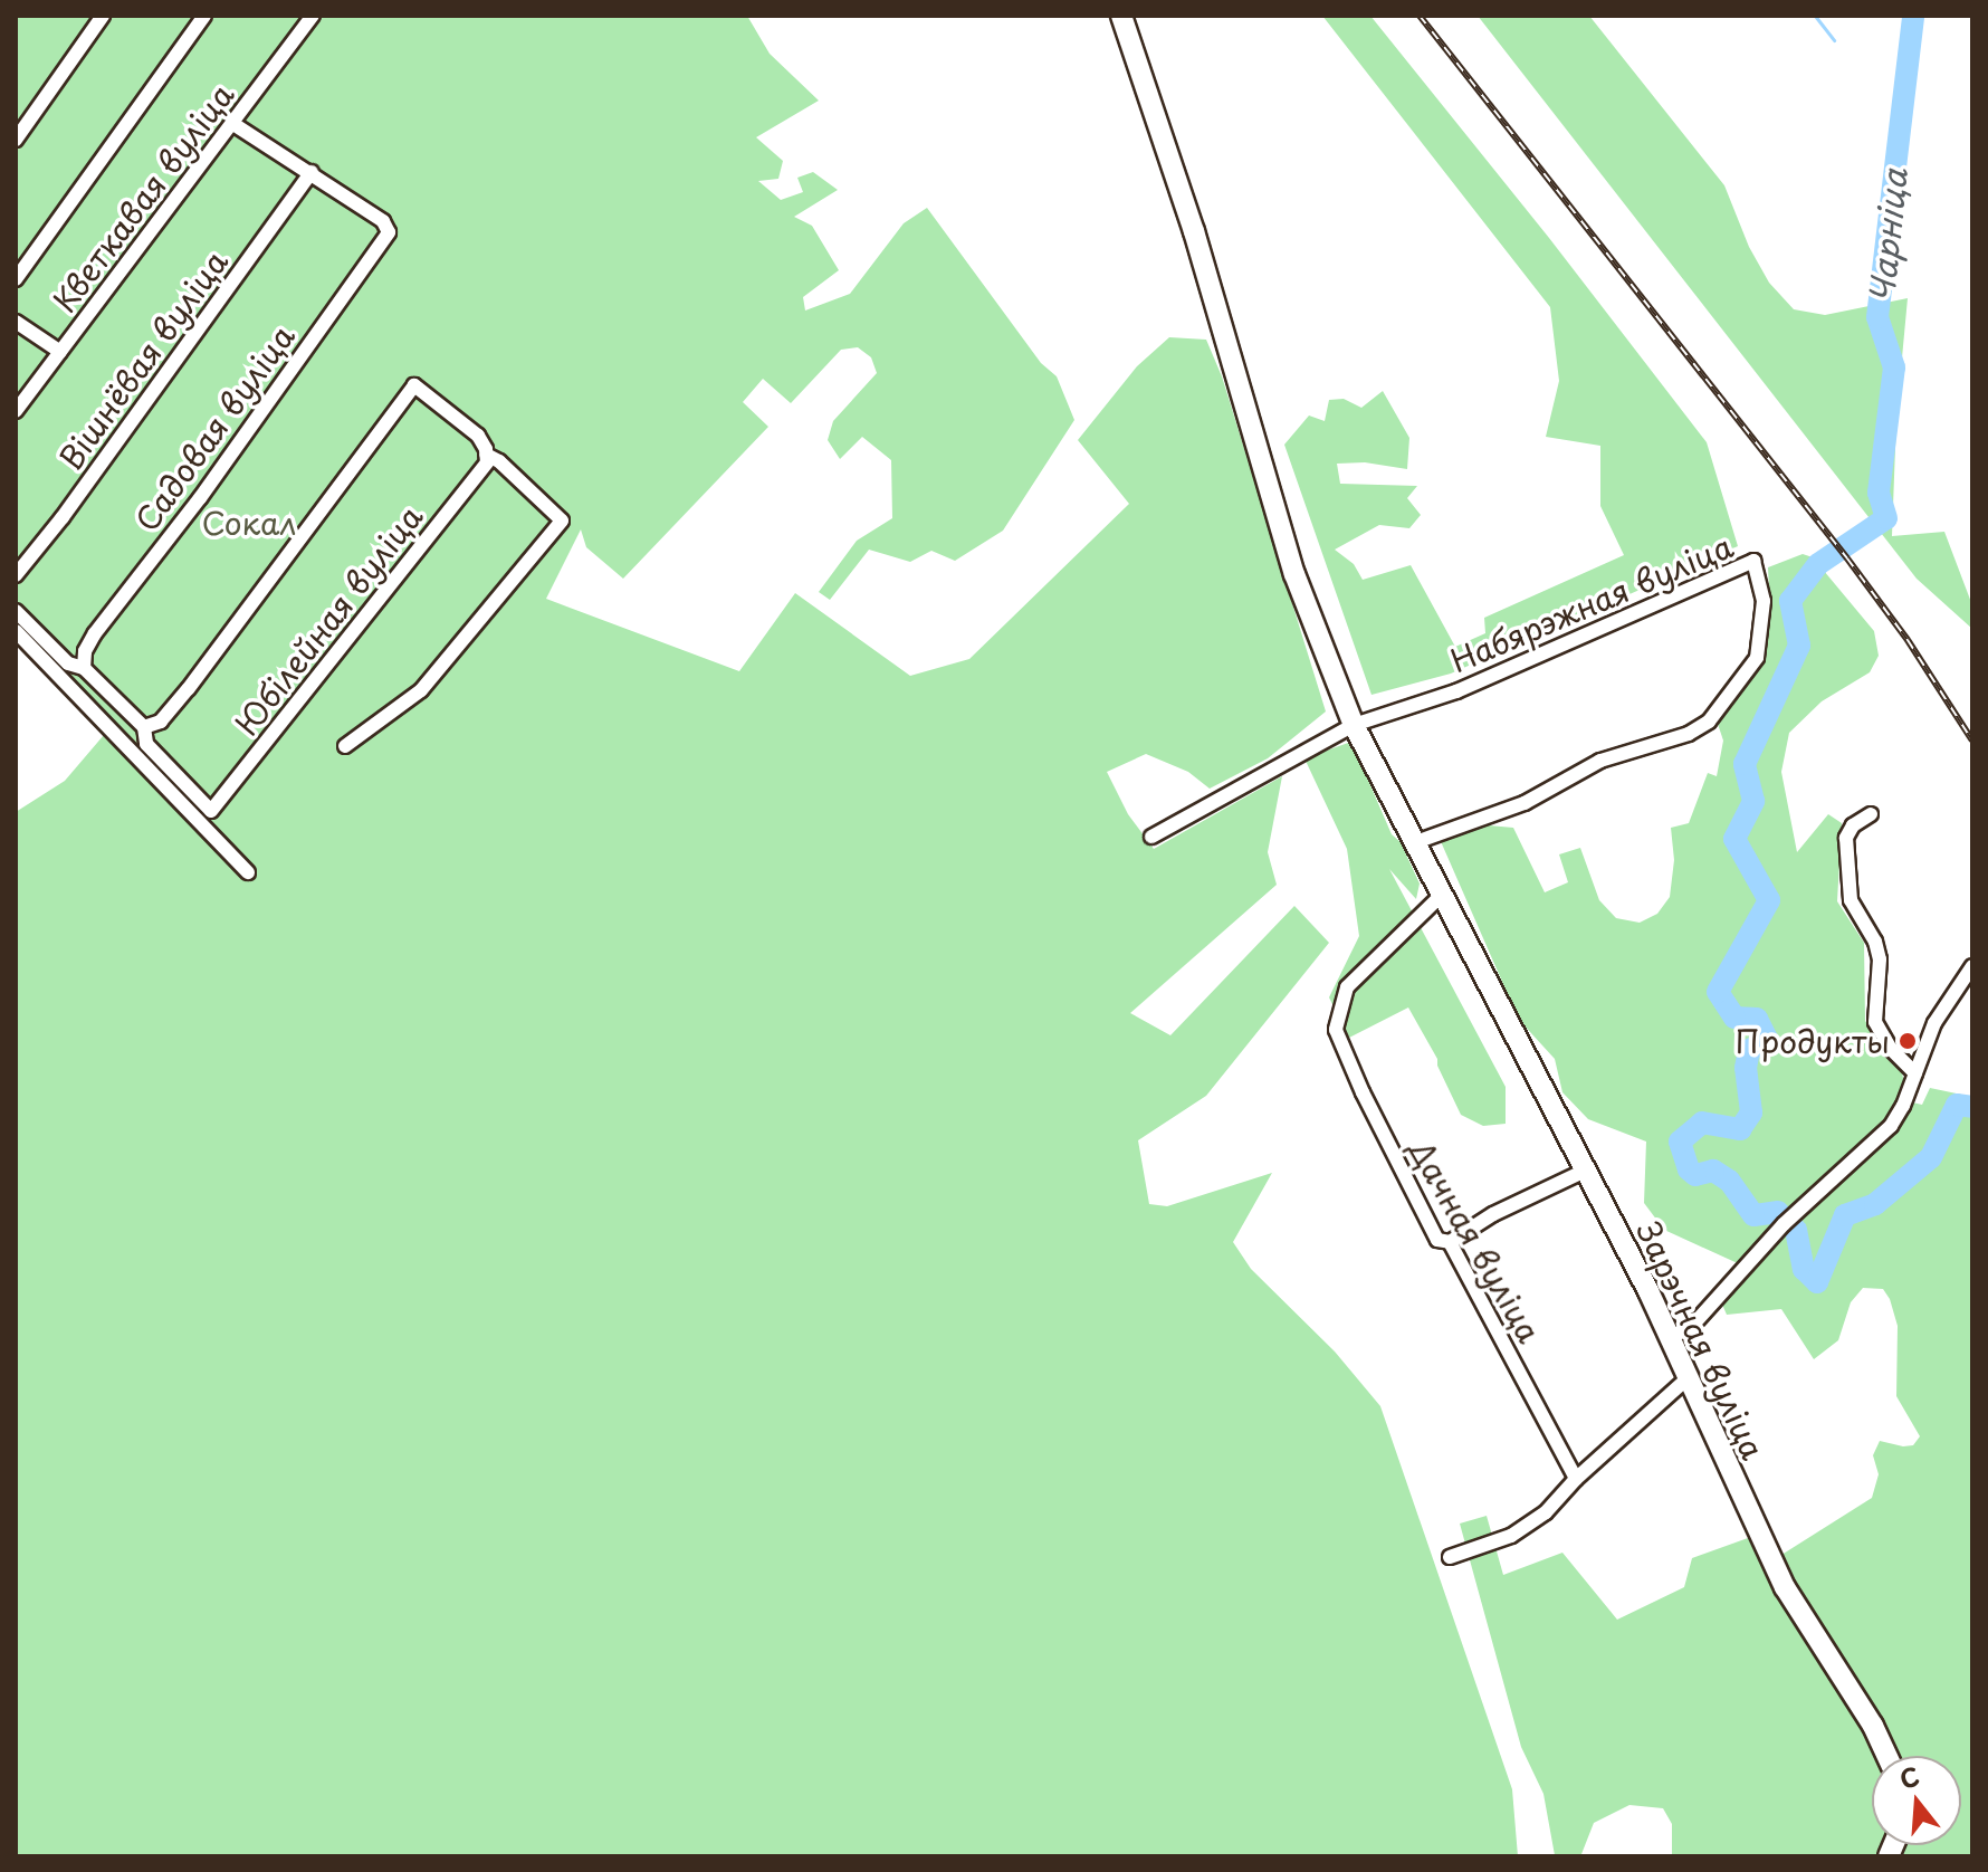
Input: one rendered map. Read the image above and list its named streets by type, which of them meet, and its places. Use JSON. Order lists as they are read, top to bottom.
{
  "streets": {
    "street": [
      "Кветкавая вуліца",
      "Вішнёвая вуліца",
      "Садовая вуліца",
      "Набярэжная вуліца",
      "Юбілейная вуліца",
      "Дачная вуліца",
      "Зарэчная вуліца"
    ]
  },
  "crossings": [
    ["Вішнёвая вуліца", "Садовая вуліца"],
    ["Набярэжная вуліца", "Зарэчная вуліца"],
    ["Дачная вуліца", "Зарэчная вуліца"]
  ],
  "water": ["Чарніца"],
  "parks": ["Сокал"],
  "places": ["Продукты"],
  "north": "top"
}
